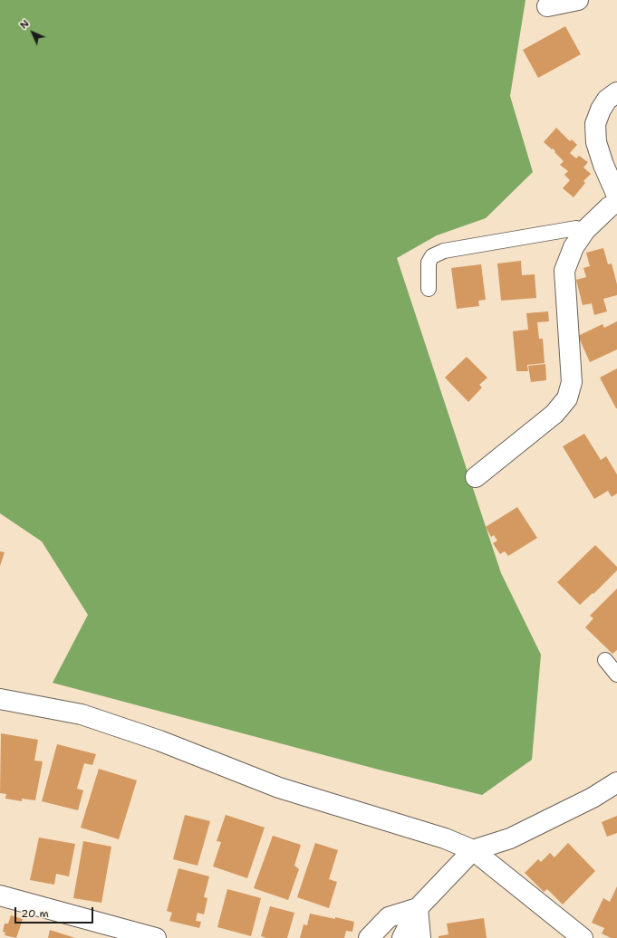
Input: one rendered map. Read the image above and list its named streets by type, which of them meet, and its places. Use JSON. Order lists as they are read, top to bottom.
{
  "scale_bar": "20 m",
  "north": "top left"
}
